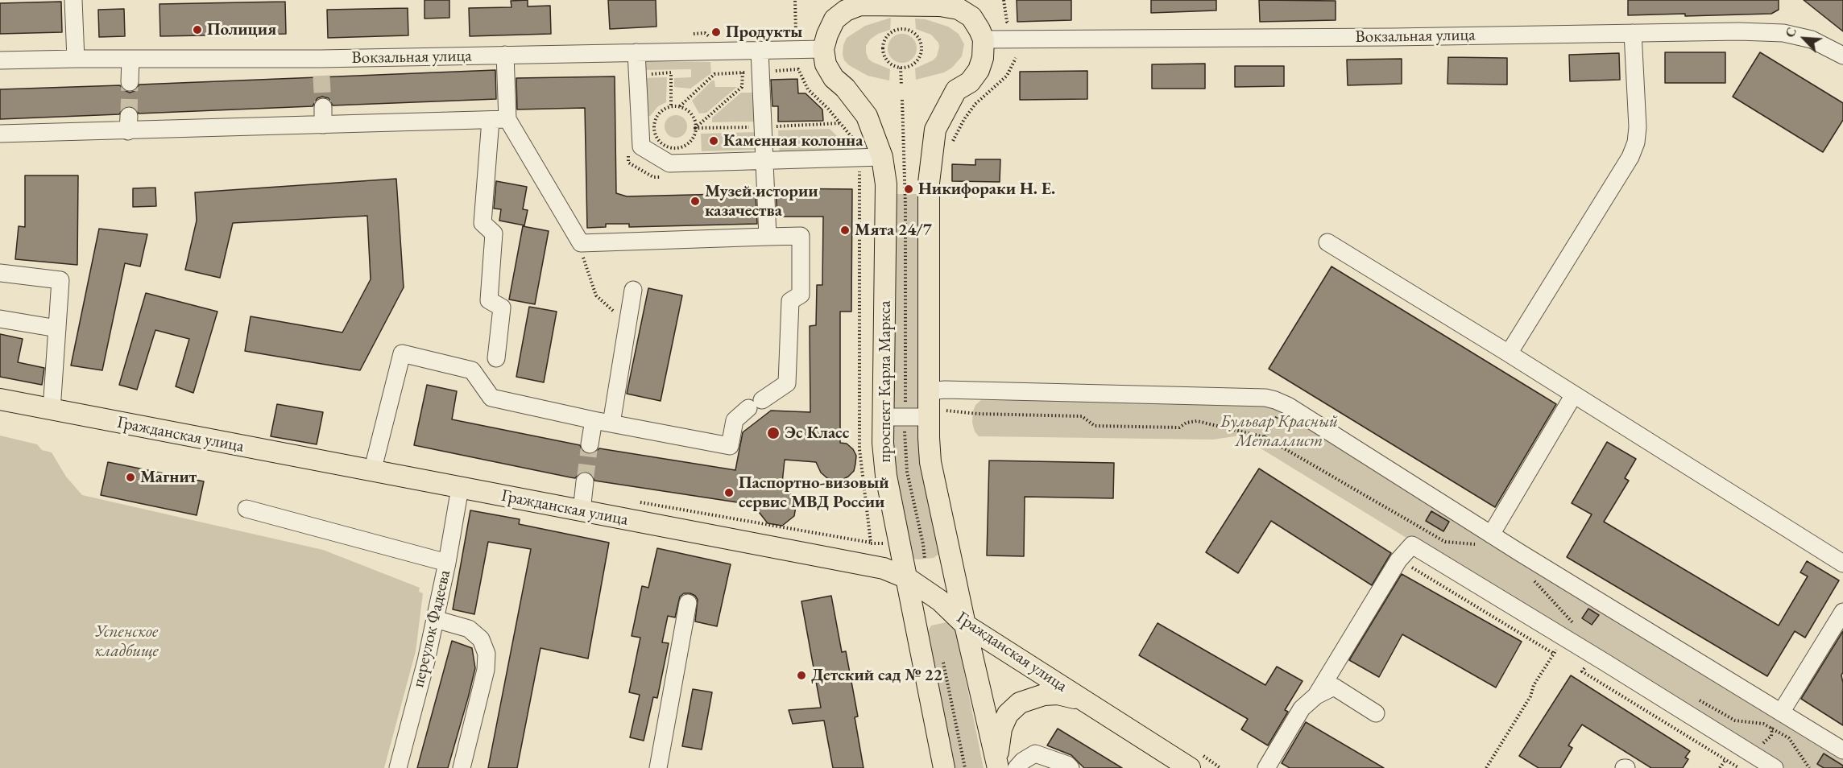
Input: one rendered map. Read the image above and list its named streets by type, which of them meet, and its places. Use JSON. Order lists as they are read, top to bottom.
{
  "streets": {
    "main road": ["проспект Карла Маркса", "Гражданская улица"],
    "street": ["Вокзальная улица", "переулок Фадеева"]
  },
  "crossings": [
    ["Вокзальная улица", "проспект Карла Маркса"],
    ["проспект Карла Маркса", "Гражданская улица"],
    ["Гражданская улица", "переулок Фадеева"]
  ],
  "parks": ["Бульвар Красный Металлист", "Успенское кладбище"],
  "places": [
    "Полиция",
    "Продукты",
    "Каменная колонна",
    "Никифораки Н. Е.",
    "Музей истории казачества",
    "Мята 24/7",
    "Эс Класс",
    "Магнит",
    "Паспортно-визовый сервис МВД России",
    "Детский сад № 22"
  ],
  "north": "top left"
}
